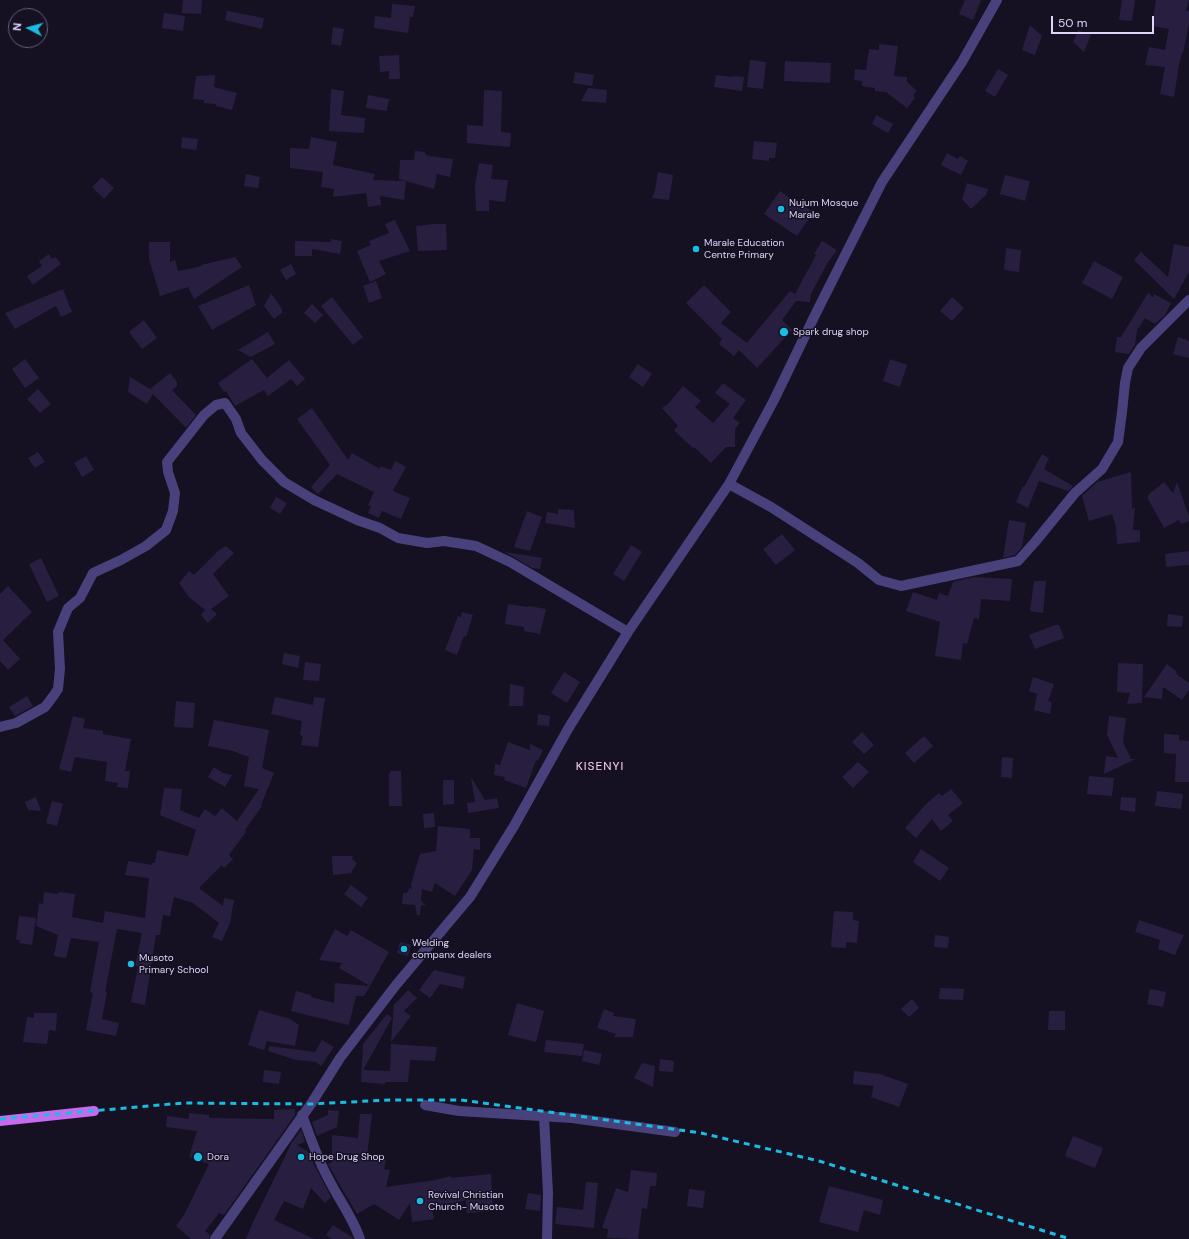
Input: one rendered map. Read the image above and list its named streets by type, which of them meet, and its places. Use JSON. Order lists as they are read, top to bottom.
{
  "districts": ["KISENYI"],
  "places": [
    "Nujum Mosque Marale",
    "Marale Education Centre Primary",
    "Spark drug shop",
    "Welding companx dealers",
    "Musoto Primary School",
    "Dora",
    "Hope Drug Shop",
    "Revival Christian Church- Musoto"
  ],
  "scale_bar": "50 m",
  "north": "left"
}
